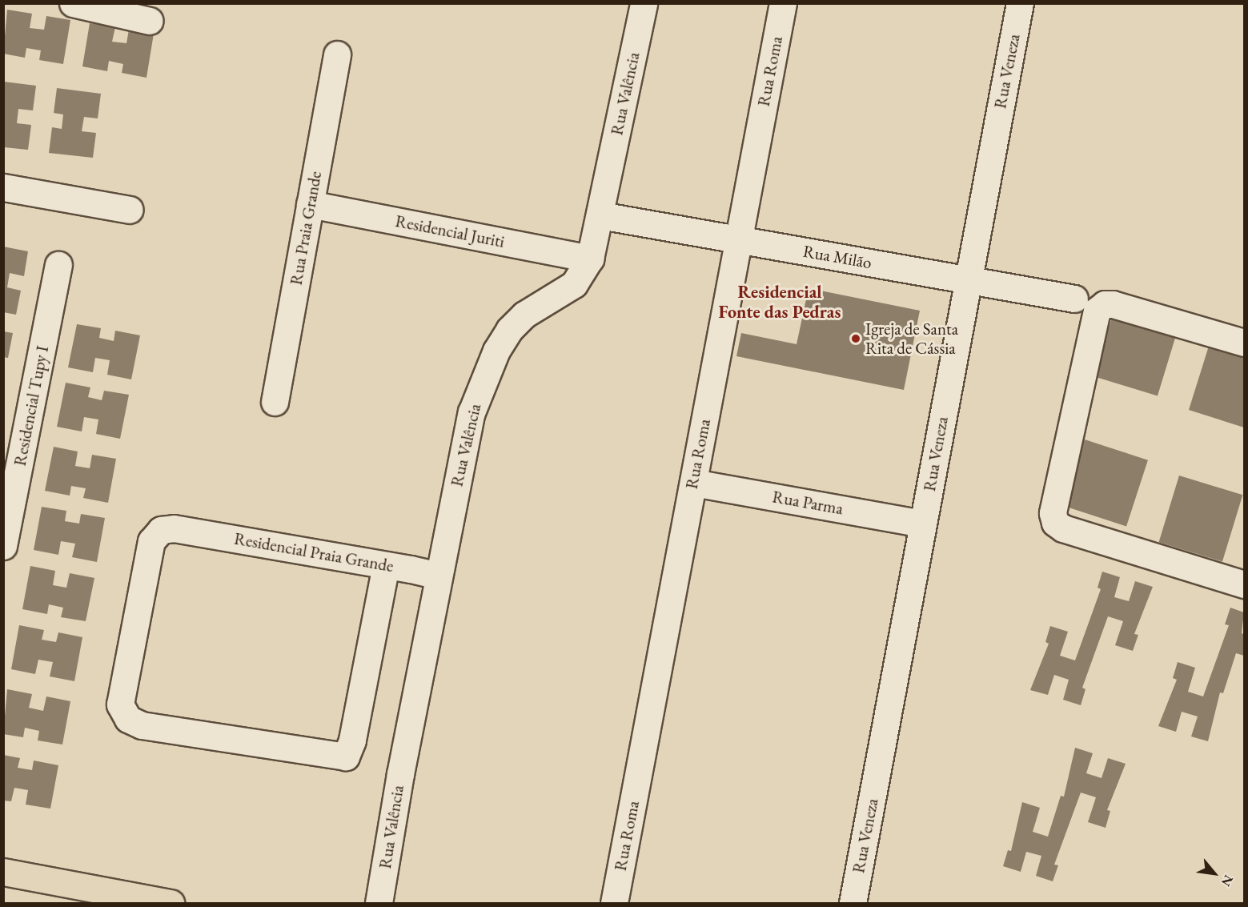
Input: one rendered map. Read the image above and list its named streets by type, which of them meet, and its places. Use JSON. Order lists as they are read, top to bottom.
{
  "streets": {
    "street": [
      "Rua Roma",
      "Rua Veneza",
      "Rua Valência",
      "Rua Praia Grande",
      "Residencial Juriti",
      "Rua Milão",
      "Residencial Tupy I",
      "Rua Parma",
      "Residencial Praia Grande"
    ]
  },
  "crossings": [
    ["Rua Roma", "Rua Milão"],
    ["Rua Roma", "Rua Parma"],
    ["Rua Veneza", "Rua Milão"],
    ["Rua Veneza", "Rua Parma"],
    ["Rua Valência", "Residencial Juriti"],
    ["Rua Valência", "Rua Milão"],
    ["Rua Valência", "Residencial Praia Grande"],
    ["Rua Praia Grande", "Residencial Juriti"]
  ],
  "districts": ["Residencial Fonte das Pedras"],
  "places": ["Igreja de Santa Rita de Cássia"],
  "north": "bottom right"
}
